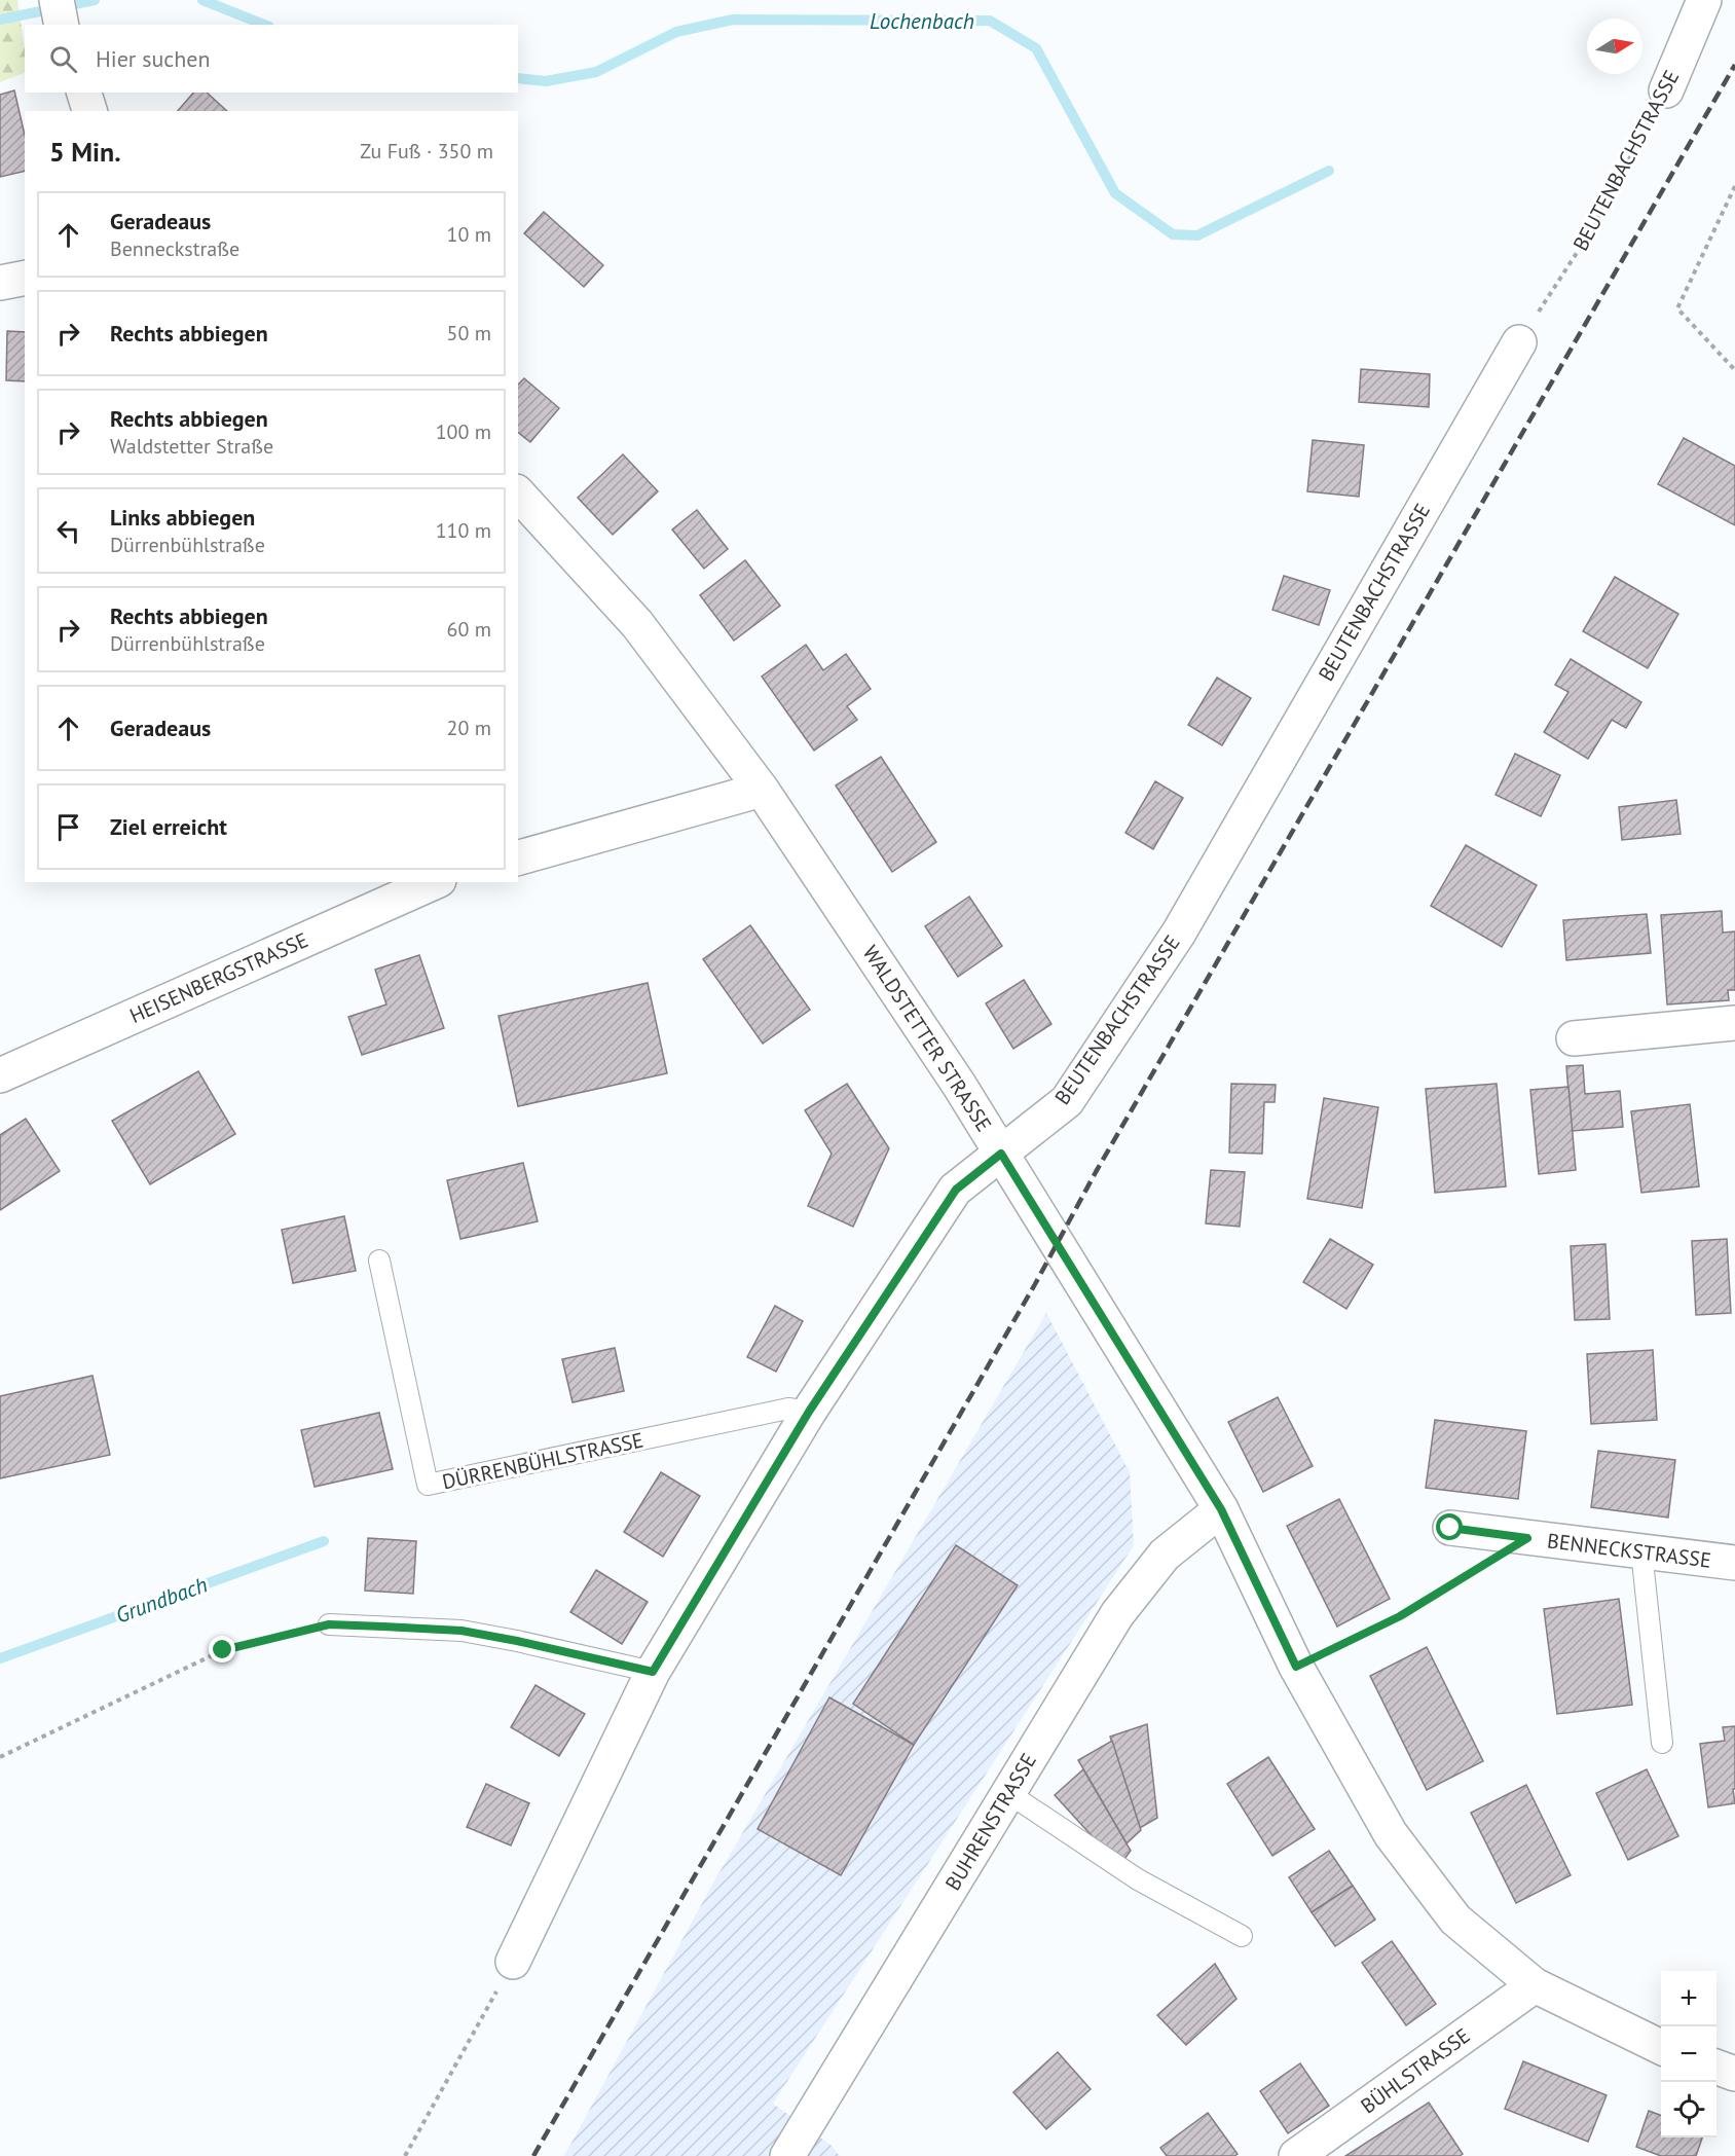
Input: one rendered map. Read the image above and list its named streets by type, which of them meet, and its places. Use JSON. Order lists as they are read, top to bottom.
{
  "streets": {
    "street": [
      "BEUTENBACHSTRASSE",
      "HEISENBERGSTRASSE",
      "WALDSTETTER STRASSE",
      "BENNECKSTRASSE",
      "BUHRENSTRASSE",
      "BÜHLSTRASSE"
    ],
    "lane": ["DÜRRENBÜHLSTRASSE"]
  },
  "crossings": [
    ["BEUTENBACHSTRASSE", "WALDSTETTER STRASSE"],
    ["WALDSTETTER STRASSE", "BUHRENSTRASSE"],
    ["WALDSTETTER STRASSE", "BÜHLSTRASSE"]
  ],
  "water": ["Lochenbach", "Grundbach"],
  "north": "right",
  "page": {
    "search": "Hier suchen",
    "heading": ["5 Min.", "Zu Fuß · 350 m"],
    "list": [
      ["Geradeaus", "Benneckstraße", "10 m"],
      ["Rechts abbiegen", "50 m"],
      ["Rechts abbiegen", "Waldstetter Straße", "100 m"],
      ["Links abbiegen", "Dürrenbühlstraße", "110 m"],
      ["Rechts abbiegen", "Dürrenbühlstraße", "60 m"],
      ["Geradeaus", "20 m"],
      "Ziel erreicht"
    ],
    "map_buttons": ["+", "−"]
  }
}
